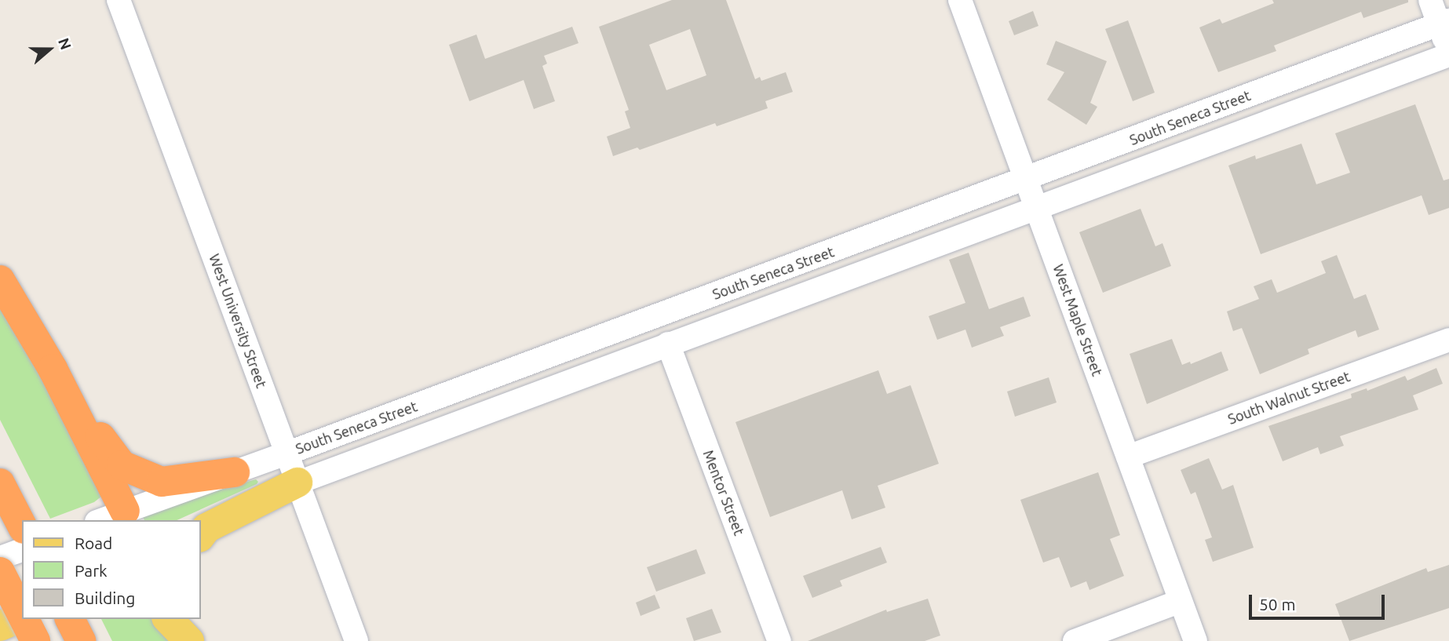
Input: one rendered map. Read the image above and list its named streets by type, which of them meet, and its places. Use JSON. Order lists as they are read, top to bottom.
{
  "streets": {
    "street": [
      "South Seneca Street",
      "West Maple Street",
      "West University Street",
      "South Walnut Street",
      "Mentor Street"
    ]
  },
  "crossings": [
    ["South Seneca Street", "West Maple Street"],
    ["South Seneca Street", "West University Street"],
    ["West Maple Street", "South Walnut Street"]
  ],
  "legend": ["Road", "Park", "Building"],
  "scale_bar": "50 m",
  "north": "right"
}
